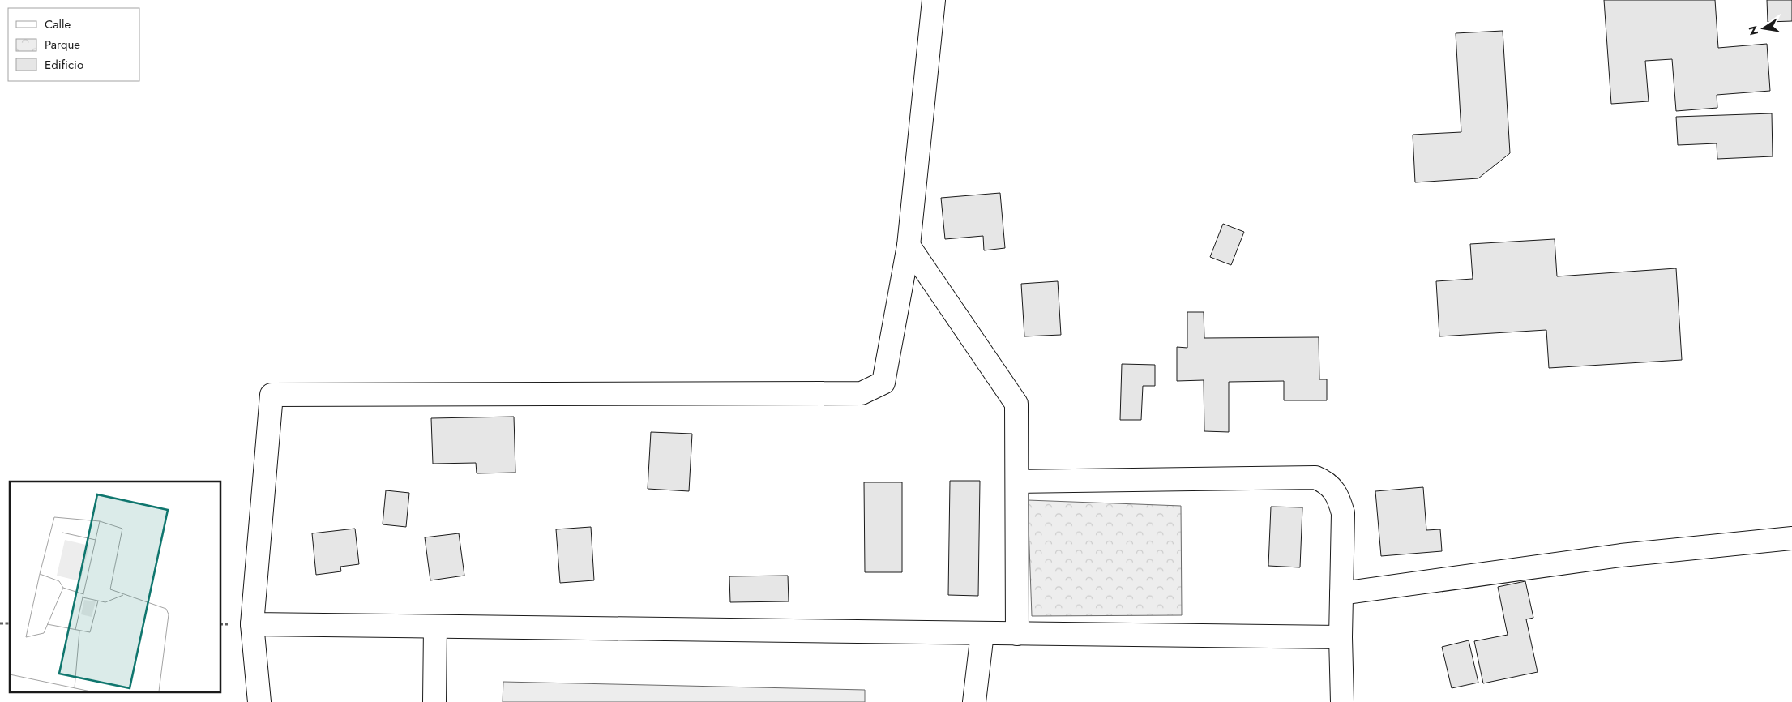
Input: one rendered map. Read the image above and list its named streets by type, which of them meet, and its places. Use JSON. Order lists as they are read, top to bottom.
{
  "legend": ["Calle", "Parque", "Edificio"],
  "north": "left"
}
